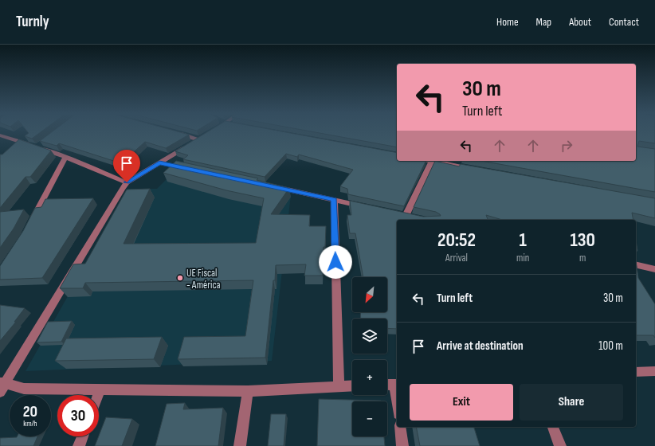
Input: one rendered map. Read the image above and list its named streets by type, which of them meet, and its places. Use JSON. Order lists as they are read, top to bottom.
{
  "places": ["UE Fiscal - América"],
  "north": "bottom left",
  "page": {
    "header": "Turnly",
    "nav": [
      "Home",
      "Map",
      "About",
      "Contact"
    ],
    "turn": ["30 m", "Turn left"],
    "eta": [
      "20:52",
      "Arrival",
      "1",
      "min",
      "130",
      "m"
    ],
    "list": [
      {
        "name": "Turn left",
        "value": "30 m"
      },
      {
        "name": "Arrive at destination",
        "value": "100 m"
      }
    ],
    "map_buttons": ["+", "−"],
    "buttons": ["Exit", "Share"],
    "speed": "20 km/h",
    "limit": "30"
  }
}
